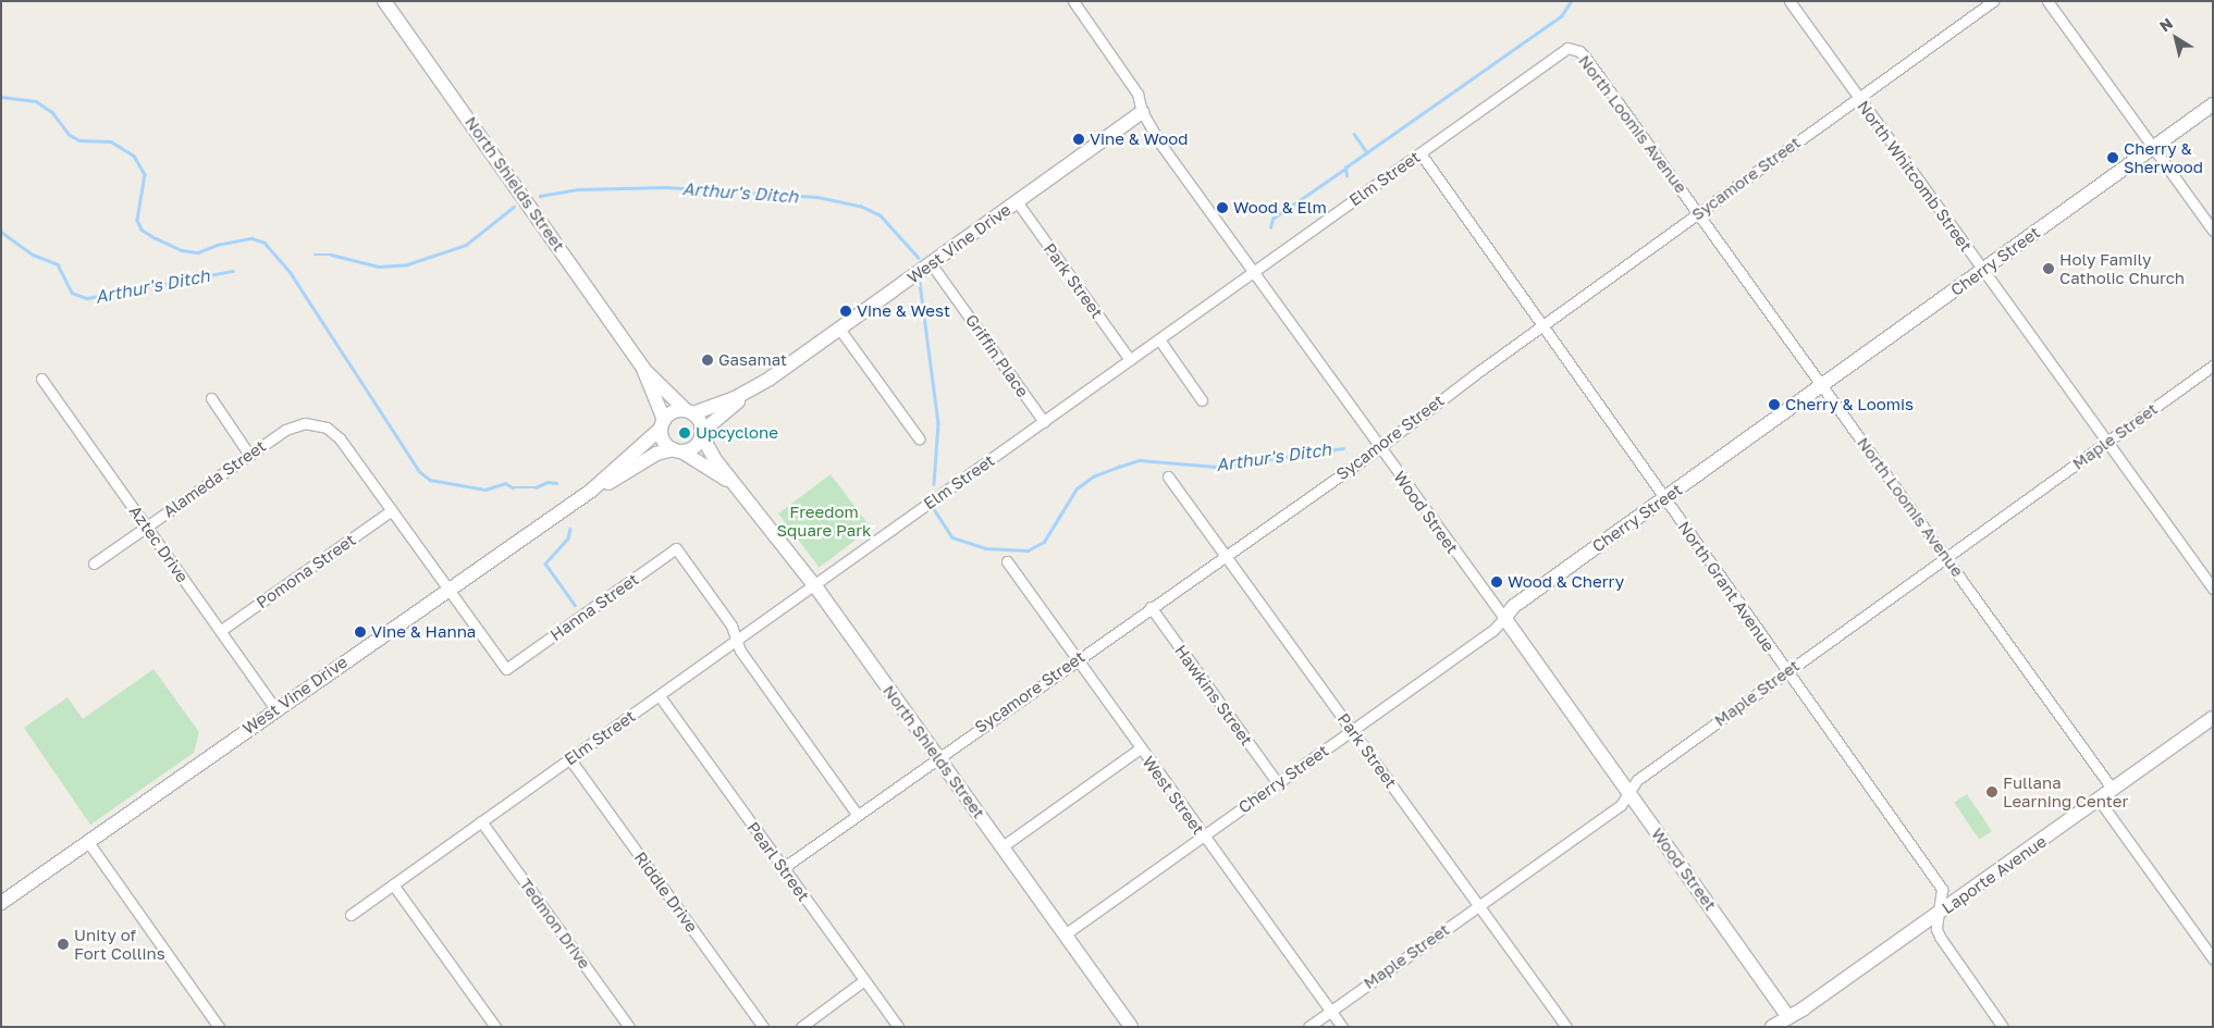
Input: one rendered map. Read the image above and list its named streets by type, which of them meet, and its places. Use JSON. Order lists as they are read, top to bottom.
{
  "streets": {
    "street": [
      "North Loomis Avenue",
      "North Whitcomb Street",
      "Elm Street",
      "Sycamore Street",
      "North Shields Street",
      "West Vine Drive",
      "Cherry Street",
      "Park Street",
      "Griffin Place",
      "Maple Street",
      "Alameda Street",
      "Wood Street",
      "Aztec Drive",
      "Pomona Street",
      "North Grant Avenue",
      "Hanna Street",
      "Hawkins Street",
      "West Street",
      "Pearl Street",
      "Laporte Avenue",
      "Riddle Drive",
      "Tedmon Drive"
    ]
  },
  "crossings": [
    ["North Loomis Avenue", "Elm Street"],
    ["North Loomis Avenue", "Sycamore Street"],
    ["North Loomis Avenue", "Cherry Street"],
    ["North Loomis Avenue", "Maple Street"],
    ["North Loomis Avenue", "Laporte Avenue"],
    ["North Whitcomb Street", "Sycamore Street"],
    ["North Whitcomb Street", "Cherry Street"],
    ["North Whitcomb Street", "Maple Street"],
    ["Elm Street", "North Shields Street"],
    ["Elm Street", "Park Street"],
    ["Elm Street", "Griffin Place"],
    ["Elm Street", "Wood Street"],
    ["Elm Street", "North Grant Avenue"],
    ["Elm Street", "Hanna Street"],
    ["Elm Street", "Pearl Street"],
    ["Elm Street", "Riddle Drive"],
    ["Elm Street", "Tedmon Drive"],
    ["Sycamore Street", "North Shields Street"],
    ["Sycamore Street", "Park Street"],
    ["Sycamore Street", "Wood Street"],
    ["Sycamore Street", "North Grant Avenue"],
    ["Sycamore Street", "Hanna Street"],
    ["Sycamore Street", "Hawkins Street"],
    ["Sycamore Street", "West Street"],
    ["Sycamore Street", "Pearl Street"],
    ["North Shields Street", "West Vine Drive"],
    ["North Shields Street", "Cherry Street"],
    ["West Vine Drive", "Park Street"],
    ["West Vine Drive", "Griffin Place"],
    ["West Vine Drive", "Wood Street"],
    ["West Vine Drive", "Aztec Drive"],
    ["West Vine Drive", "Hanna Street"],
    ["Cherry Street", "Park Street"],
    ["Cherry Street", "Wood Street"],
    ["Cherry Street", "North Grant Avenue"],
    ["Cherry Street", "Hawkins Street"],
    ["Cherry Street", "West Street"],
    ["Park Street", "Maple Street"],
    ["Maple Street", "Wood Street"],
    ["Maple Street", "North Grant Avenue"],
    ["Maple Street", "West Street"],
    ["Alameda Street", "Aztec Drive"],
    ["Alameda Street", "Hanna Street"],
    ["Wood Street", "Laporte Avenue"],
    ["Aztec Drive", "Pomona Street"],
    ["Pomona Street", "Hanna Street"],
    ["North Grant Avenue", "Laporte Avenue"]
  ],
  "water": ["Arthur's Ditch"],
  "parks": ["Freedom Square Park"],
  "places": [
    "Vine & Wood",
    "Cherry & Sherwood",
    "Wood & Elm",
    "Holy Family Catholic Church",
    "Vine & West",
    "Gasamat",
    "Cherry & Loomis",
    "Upcyclone",
    "Wood & Cherry",
    "Vine & Hanna",
    "Fullana Learning Center",
    "Unity of Fort Collins"
  ],
  "north": "top left"
}
